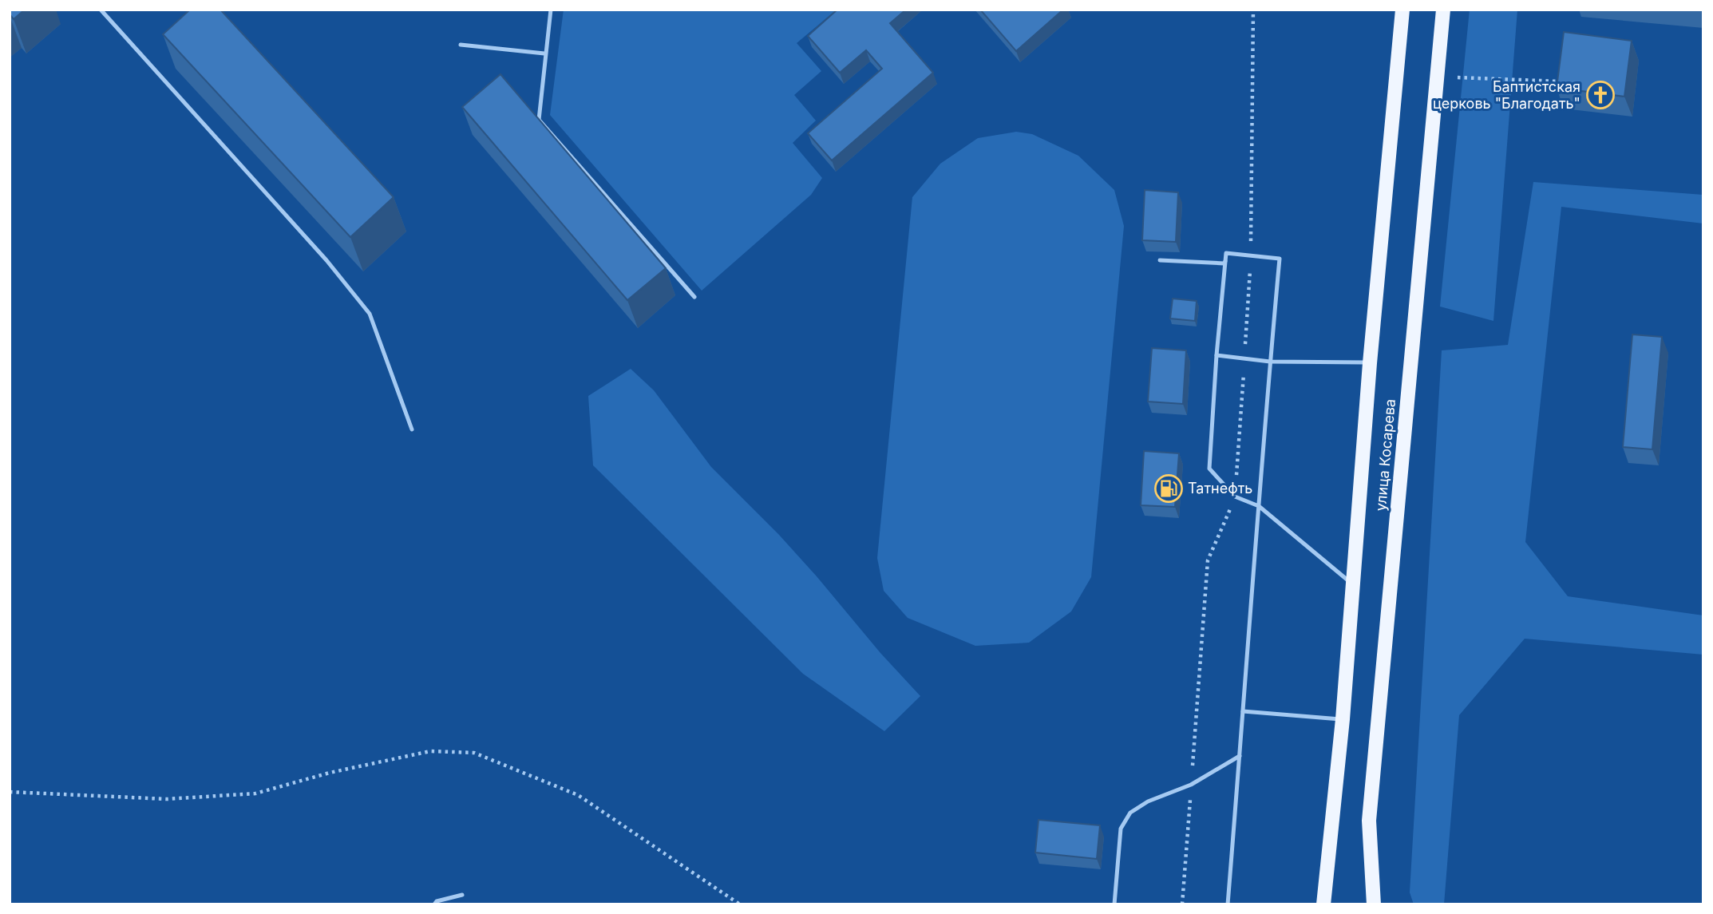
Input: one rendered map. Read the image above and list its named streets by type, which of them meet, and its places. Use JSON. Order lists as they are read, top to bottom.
{
  "streets": {
    "main road": ["улица Косарева"]
  },
  "places": {
    "church": ["Баптистская церковь \"Благодать\""],
    "fuel station": ["Татнефть"]
  }
}
